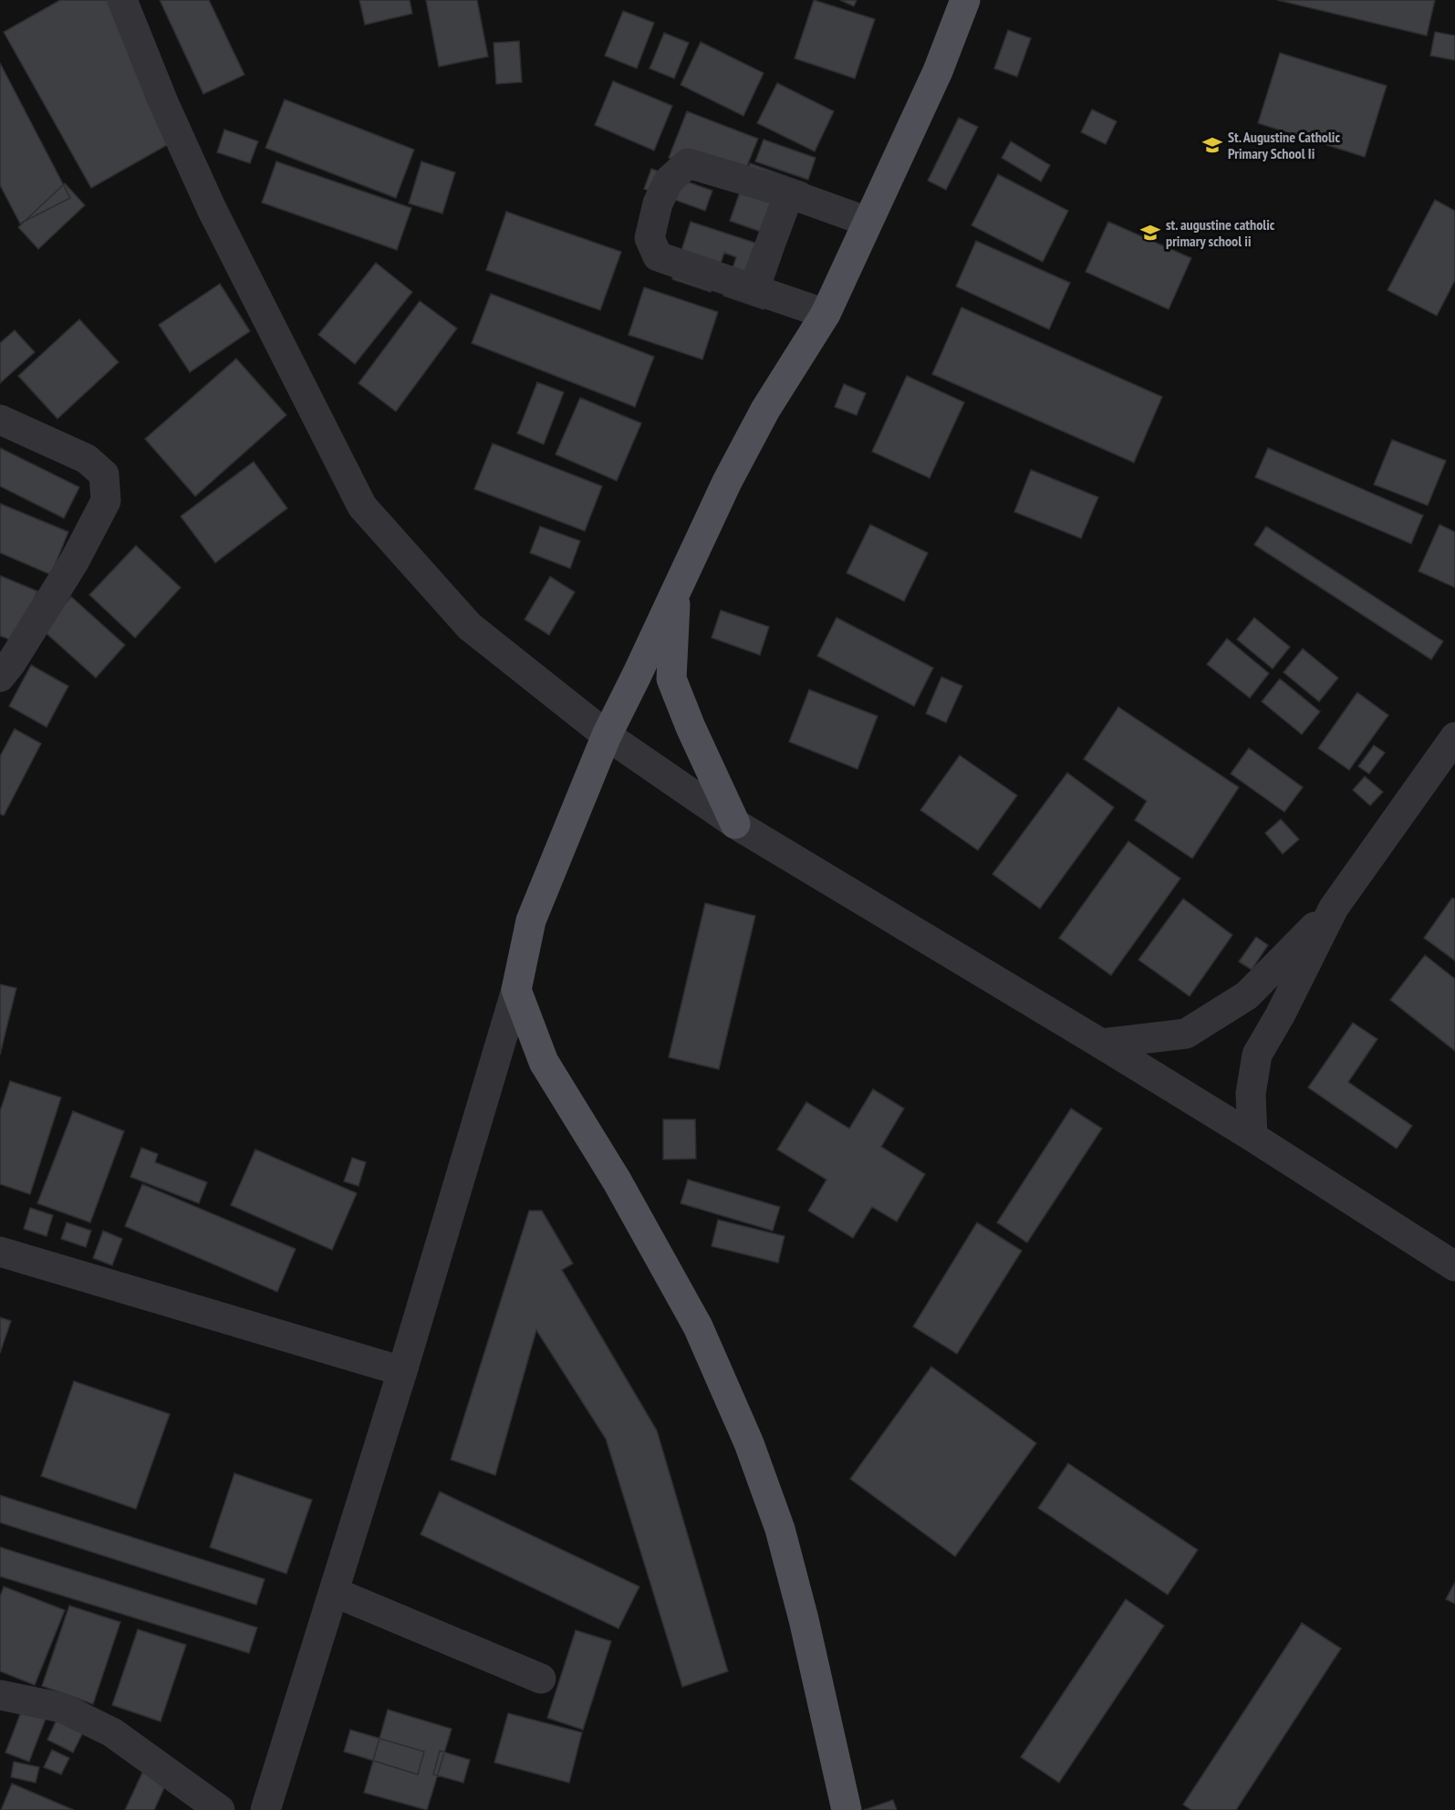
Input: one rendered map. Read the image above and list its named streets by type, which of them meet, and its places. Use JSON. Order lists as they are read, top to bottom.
{
  "places": {
    "school or university": ["St. Augustine Catholic Primary School Ii", "st. augustine catholic primary school ii"]
  }
}
